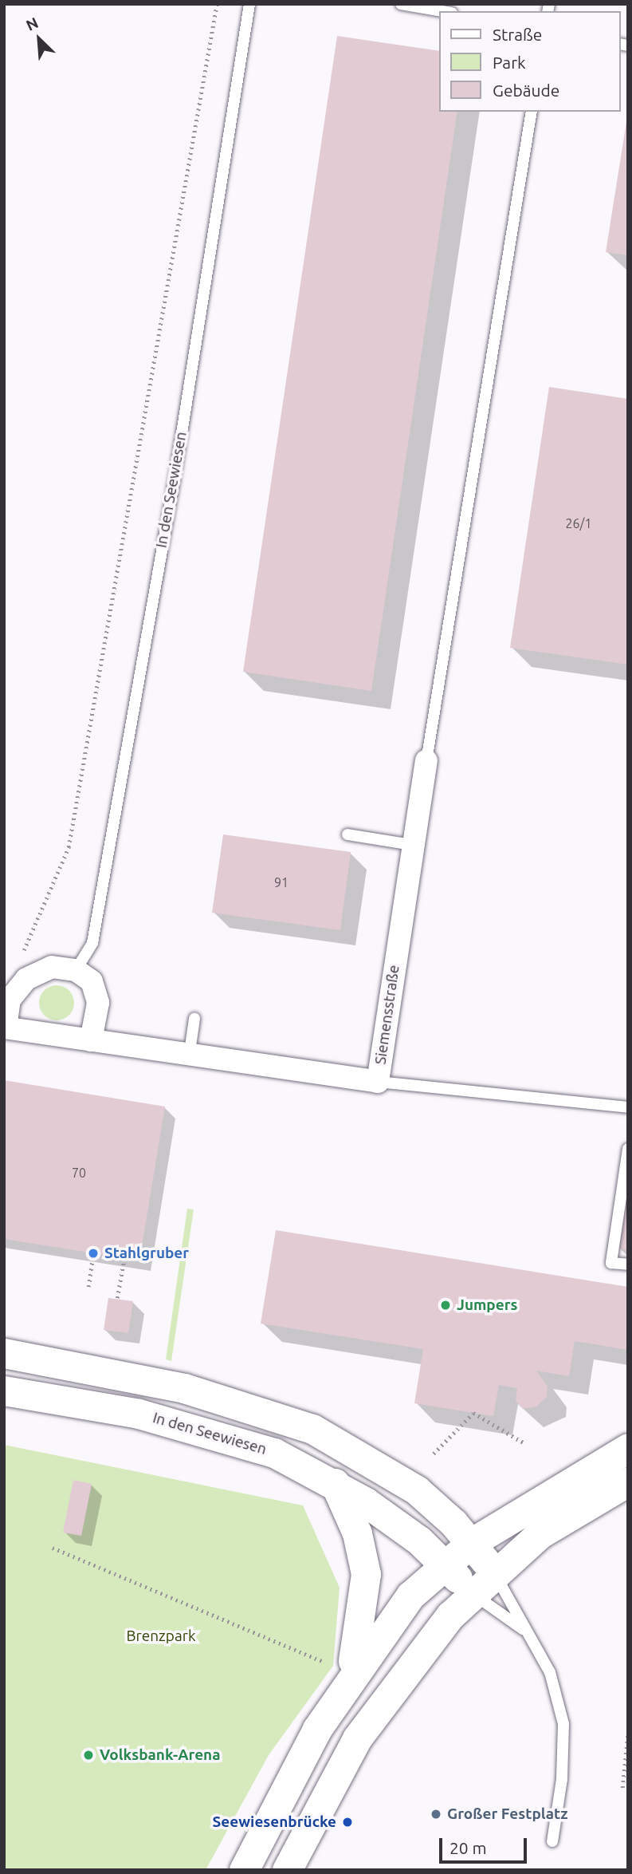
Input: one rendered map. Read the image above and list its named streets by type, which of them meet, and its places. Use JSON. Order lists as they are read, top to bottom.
{
  "streets": {
    "street": ["In den Seewiesen", "Siemensstraße"]
  },
  "crossings": [
    ["In den Seewiesen", "Siemensstraße"]
  ],
  "parks": ["Brenzpark"],
  "places": [
    "Stahlgruber",
    "Jumpers",
    "Volksbank-Arena",
    "Großer Festplatz",
    "Seewiesenbrücke"
  ],
  "house_numbers": ["26/1", "91", "70"],
  "legend": ["Straße", "Park", "Gebäude"],
  "scale_bar": "20 m",
  "north": "top left"
}
